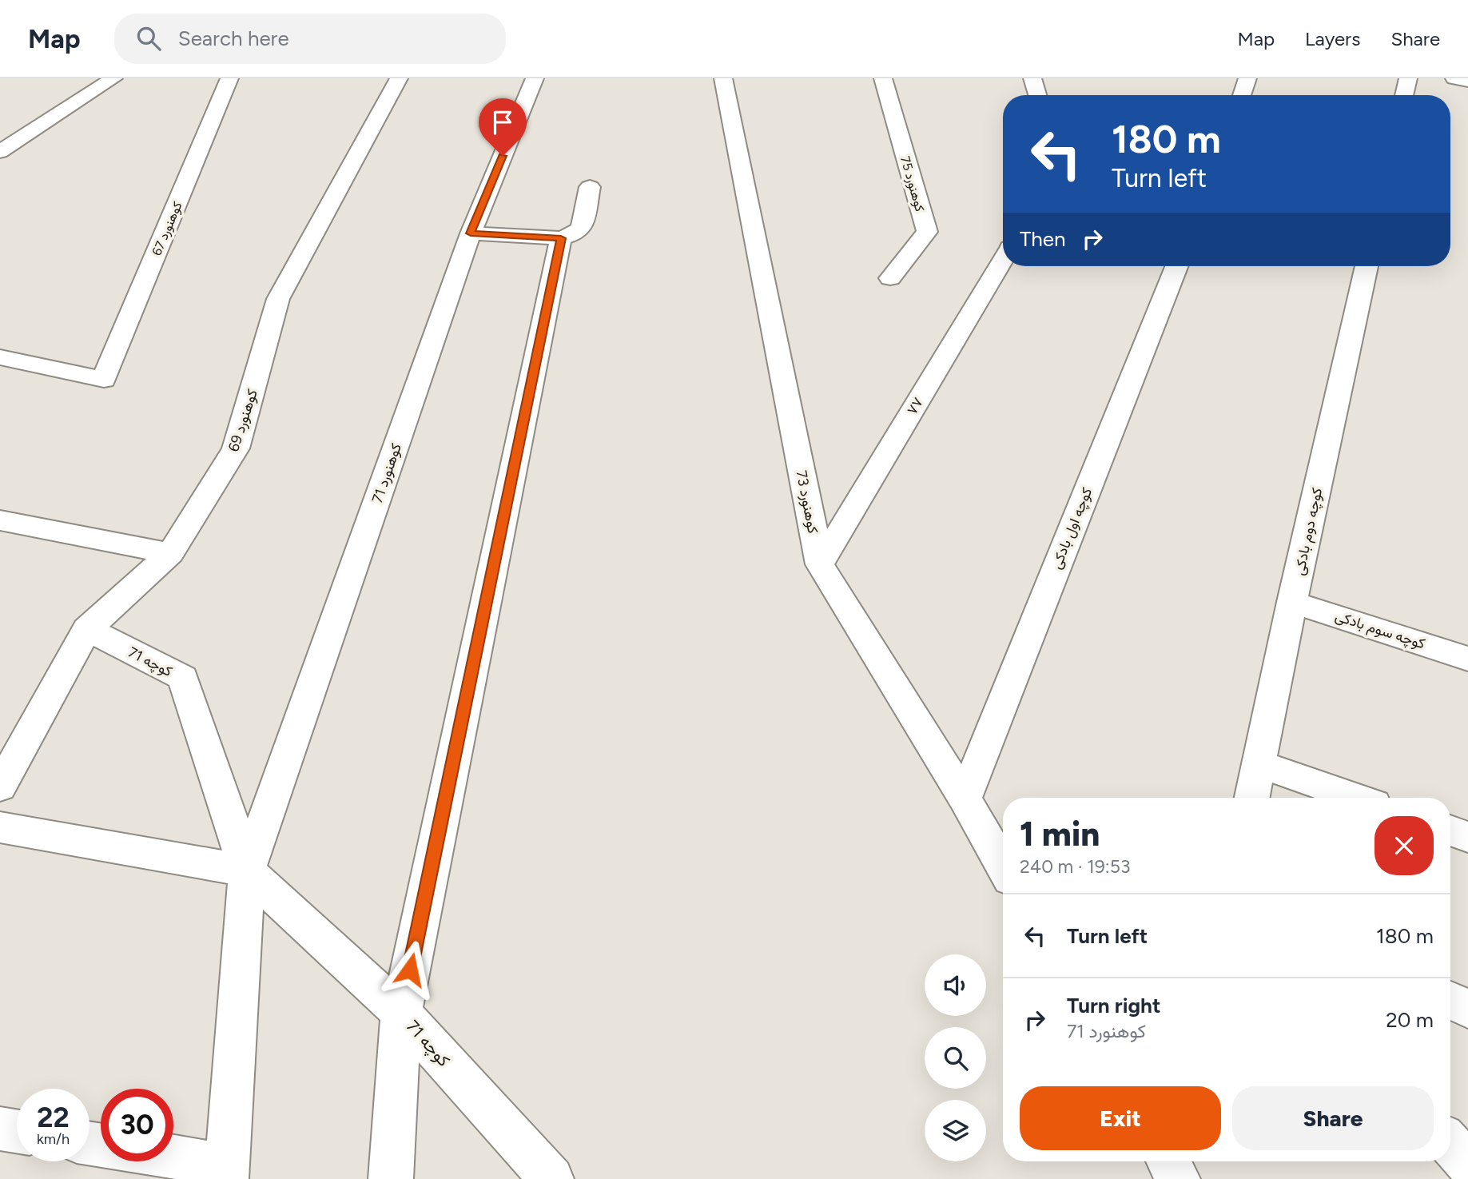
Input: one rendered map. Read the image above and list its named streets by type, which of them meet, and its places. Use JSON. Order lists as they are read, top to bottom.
{
  "streets": {
    "street": [
      "کوهنورد 75",
      "کوهنورد 67",
      "۷۷",
      "کوهنورد 69",
      "کوهنورد 71",
      "کوهنورد 73",
      "کوچه اول بادکی",
      "کوچه دوم بادکی",
      "کوچه سوم بادکی",
      "کوچه 71"
    ]
  },
  "crossings": [
    ["۷۷", "کوهنورد 73"],
    ["کوهنورد 69", "کوچه 71"],
    ["کوهنورد 71", "کوچه 71"],
    ["کوهنورد 73", "کوچه اول بادکی"],
    ["کوچه دوم بادکی", "کوچه سوم بادکی"]
  ],
  "page": {
    "header": "Map",
    "search": "Search here",
    "nav": ["Map", "Layers", "Share"],
    "turn": ["180 m", "Turn left"],
    "then": "Then",
    "heading": ["1 min", "240 m · 19:53"],
    "list": [
      {
        "name": "Turn left",
        "value": "180 m"
      },
      {
        "name": "Turn right",
        "note": "کوهنورد 71",
        "value": "20 m"
      }
    ],
    "buttons": ["Exit", "Share"],
    "speed": "22 km/h",
    "limit": "30"
  }
}
